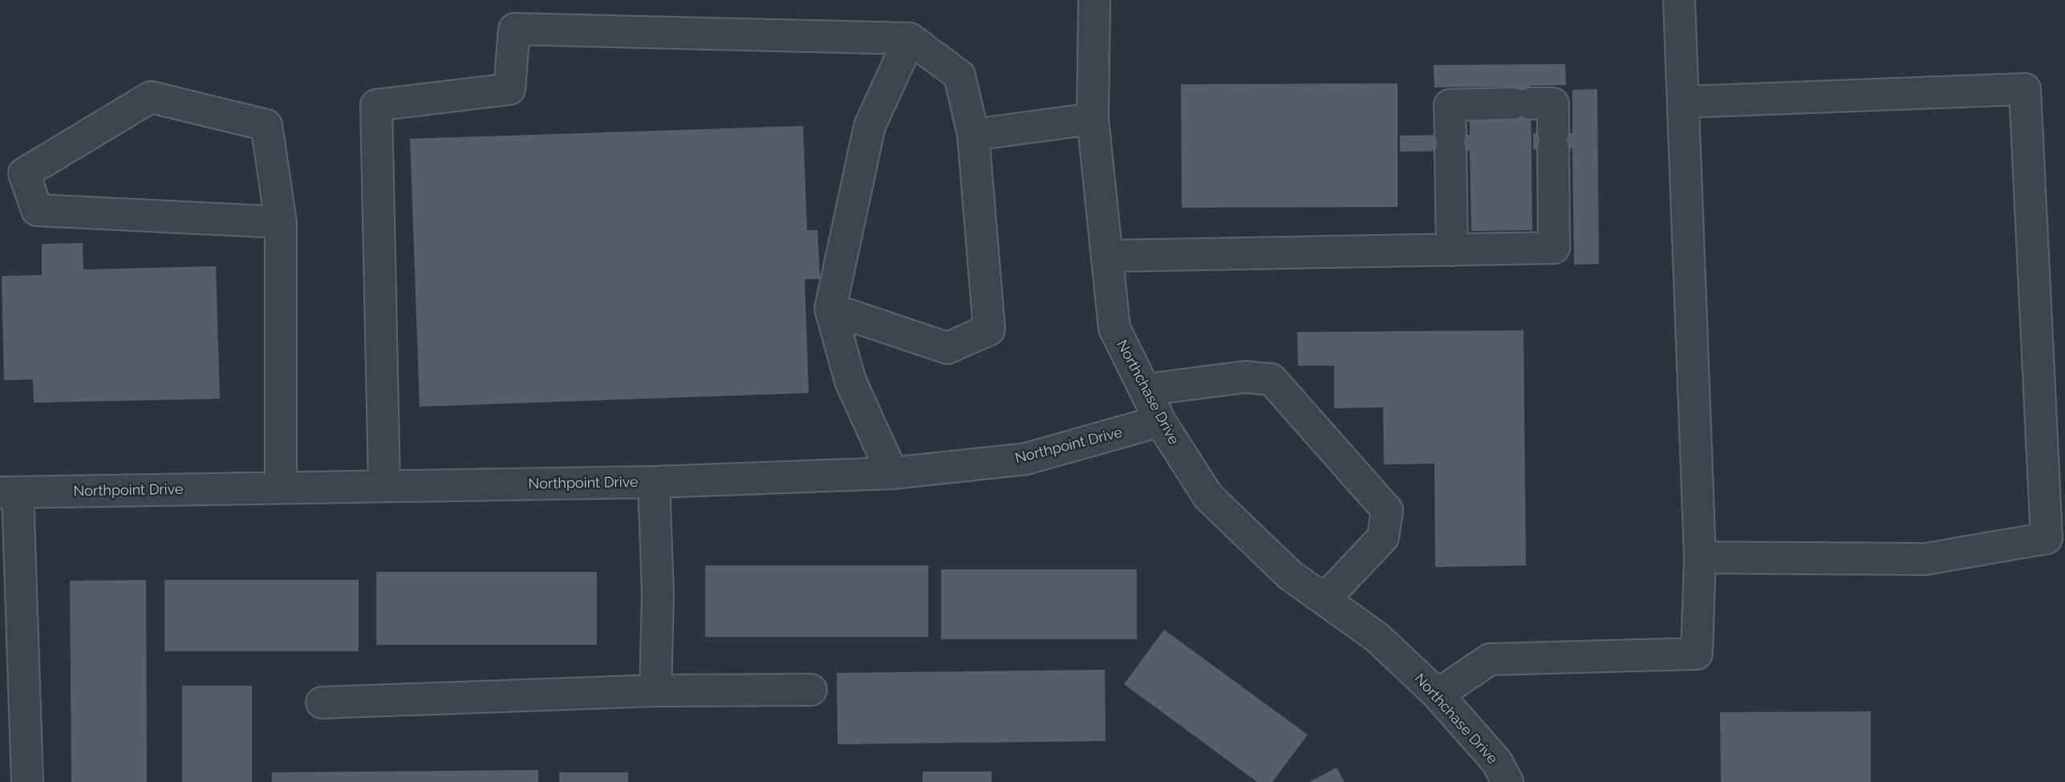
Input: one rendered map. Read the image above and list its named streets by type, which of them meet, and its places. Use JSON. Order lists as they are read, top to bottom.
{
  "streets": {
    "street": ["Northchase Drive", "Northpoint Drive"]
  },
  "crossings": [
    ["Northchase Drive", "Northpoint Drive"]
  ]
}
